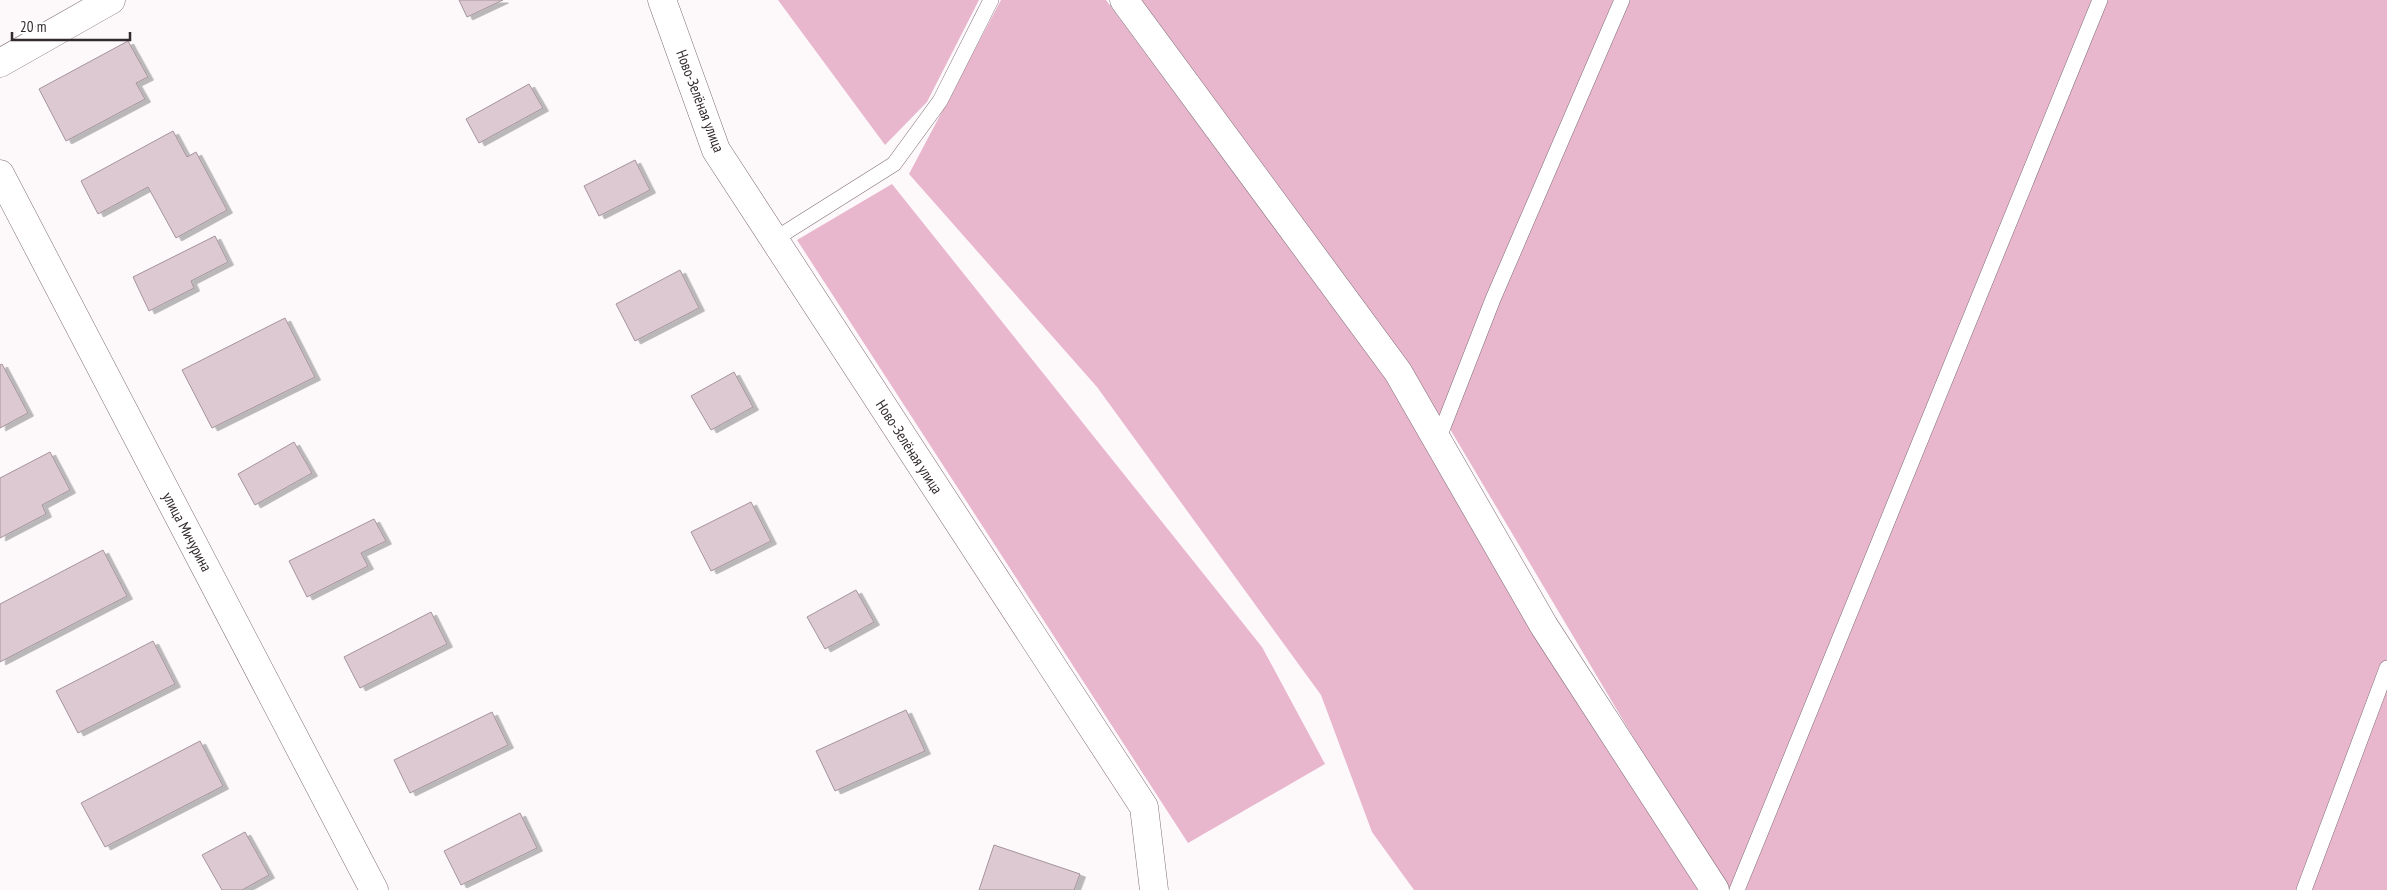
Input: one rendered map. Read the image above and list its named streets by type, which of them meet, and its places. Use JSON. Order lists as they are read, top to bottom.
{
  "streets": {
    "street": ["Ново-Зелёная улица", "улица Мичурина"]
  },
  "scale_bar": "20 m"
}
